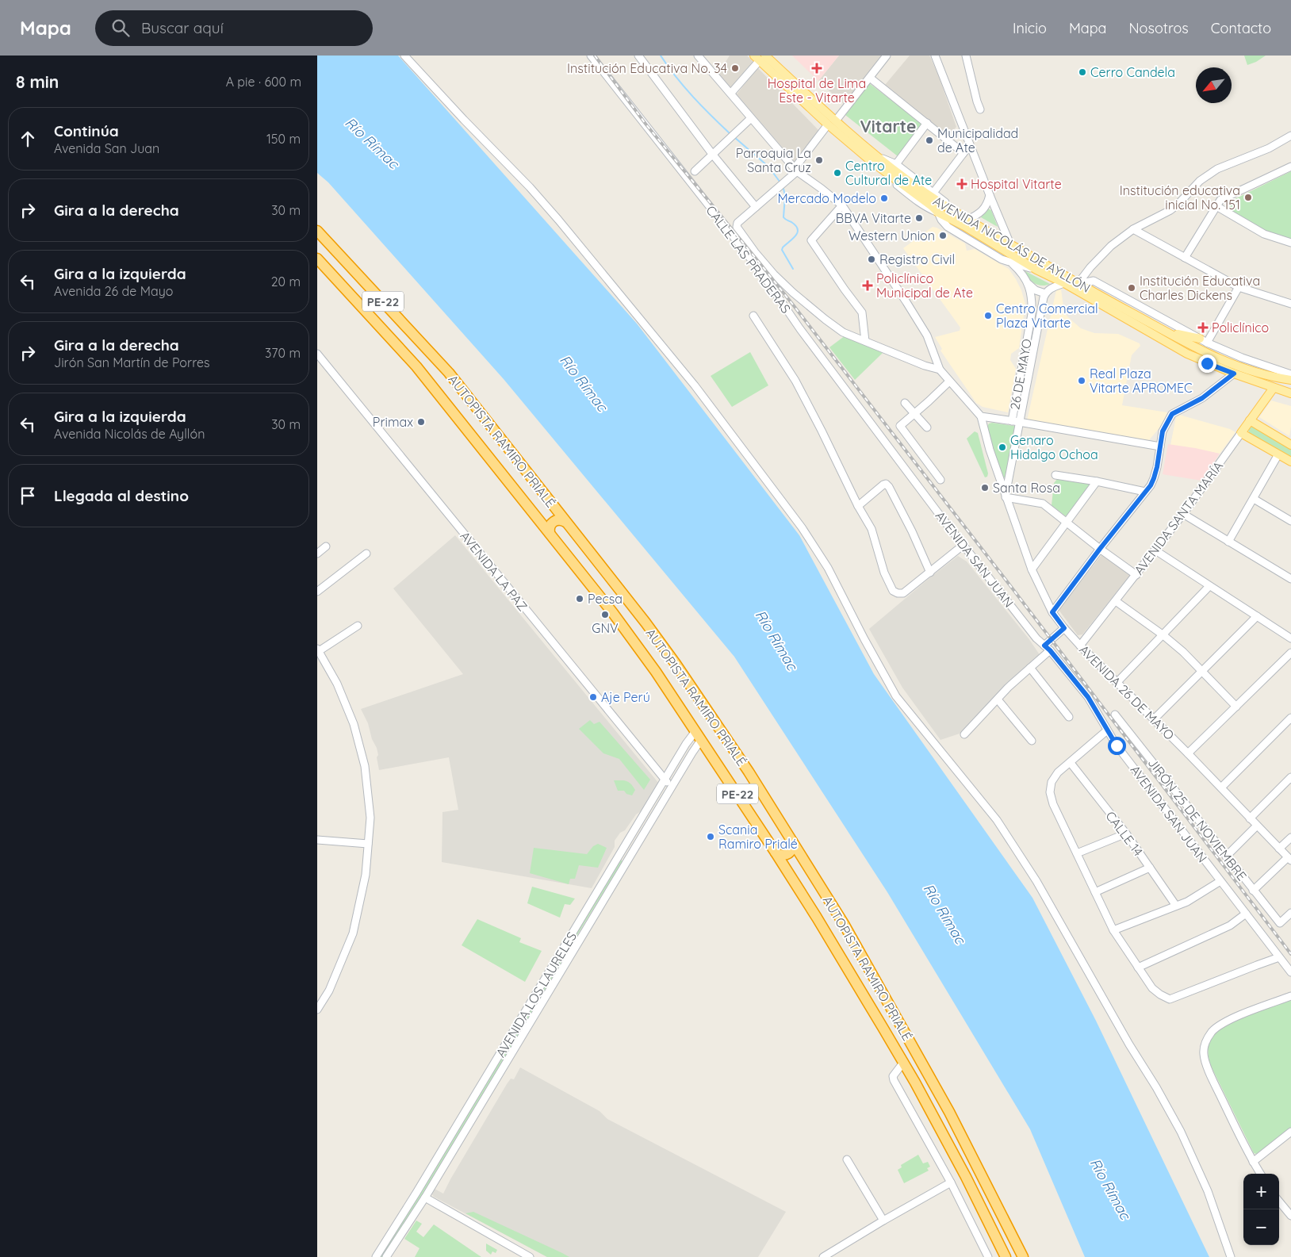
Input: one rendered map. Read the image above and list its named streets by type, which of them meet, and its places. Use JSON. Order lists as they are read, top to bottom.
{
  "streets": {
    "highway": ["PE-22", "AUTOPISTA RAMIRO PRIALÉ"],
    "main road": ["AVENIDA NICOLÁS DE AYLLÓN", "AVENIDA SANTA MARÍA"],
    "street": [
      "CALLE LAS PRADERAS",
      "26 DE MAYO",
      "AVENIDA SAN JUAN",
      "AVENIDA LA PAZ",
      "AVENIDA 26 DE MAYO",
      "JIRÓN 25 DE NOVIEMBRE",
      "CALLE 14",
      "AVENIDA LOS LAURELES"
    ]
  },
  "crossings": [
    ["AVENIDA NICOLÁS DE AYLLÓN", "AVENIDA SANTA MARÍA"],
    ["CALLE LAS PRADERAS", "AVENIDA SAN JUAN"],
    ["AUTOPISTA RAMIRO PRIALÉ", "AVENIDA LOS LAURELES"],
    ["AVENIDA SANTA MARÍA", "AVENIDA 26 DE MAYO"],
    ["AVENIDA LA PAZ", "AVENIDA LOS LAURELES"]
  ],
  "districts": ["Vitarte"],
  "water": ["Río Rímac"],
  "places": {
    "other": [
      "Institución Educativa No. 34",
      "Cerro Candela",
      "Municipalidad de Ate",
      "Parroquia La Santa Cruz",
      "Centro Cultural de Ate",
      "Institución educativa inicial No. 151",
      "Mercado Modelo",
      "BBVA Vitarte",
      "Western Union",
      "Registro Civil",
      "Institución Educativa Charles Dickens",
      "Centro Comercial Plaza Vitarte",
      "Real Plaza Vitarte APROMEC",
      "Primax",
      "Genaro Hidalgo Ochoa",
      "Santa Rosa",
      "Pecsa",
      "GNV",
      "Aje Perú",
      "Scania Ramiro Prialé"
    ],
    "health": [
      "Hospital de Lima Este - Vitarte",
      "Hospital Vitarte",
      "Policlínico Municipal de Ate",
      "Policlínico"
    ]
  },
  "north": "bottom left",
  "page": {
    "header": "Mapa",
    "search": "Buscar aquí",
    "nav": [
      "Inicio",
      "Mapa",
      "Nosotros",
      "Contacto"
    ],
    "heading": ["8 min", "A pie · 600 m"],
    "list": [
      ["Continúa", "Avenida San Juan", "150 m"],
      ["Gira a la derecha", "30 m"],
      ["Gira a la izquierda", "Avenida 26 de Mayo", "20 m"],
      ["Gira a la derecha", "Jirón San Martín de Porres", "370 m"],
      ["Gira a la izquierda", "Avenida Nicolás de Ayllón", "30 m"],
      "Llegada al destino"
    ],
    "map_buttons": ["+", "−"]
  }
}
